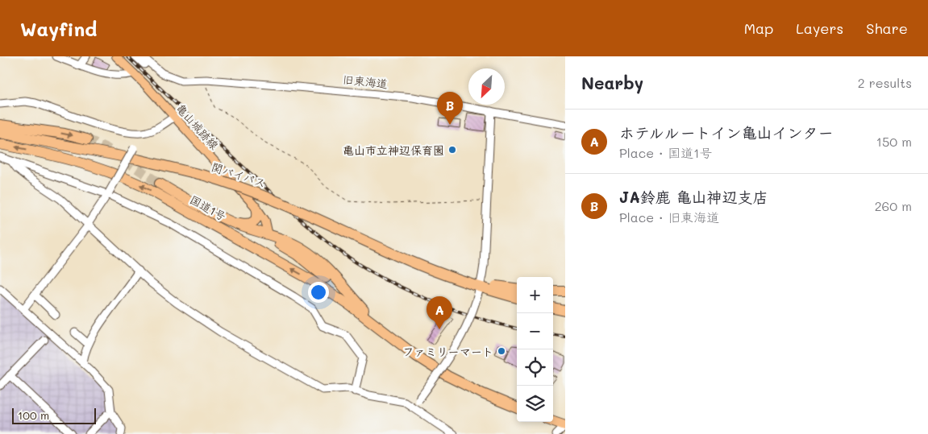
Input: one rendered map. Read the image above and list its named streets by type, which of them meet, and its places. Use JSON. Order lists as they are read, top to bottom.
{
  "streets": {
    "highway": ["関バイパス", "国道1号"],
    "main road": ["亀山城跡線"],
    "street": ["旧東海道"]
  },
  "crossings": [
    ["亀山城跡線", "国道1号"]
  ],
  "places": ["亀山市立神辺保育園", "ファミリーマート"],
  "scale_bar": "100 m",
  "north": "bottom left",
  "page": {
    "header": "Wayfind",
    "nav": ["Map", "Layers", "Share"],
    "heading": ["Nearby", "2 results"],
    "pins": ["B", "A"],
    "list": [
      {
        "mark": "A",
        "name": "ホテルルートイン亀山インター",
        "note": "Place · 国道1号",
        "value": "150 m"
      },
      {
        "mark": "B",
        "name": "JA鈴鹿 亀山神辺支店",
        "note": "Place · 旧東海道",
        "value": "260 m"
      }
    ],
    "map_buttons": ["+", "−"],
    "scale": "100 m"
  }
}
